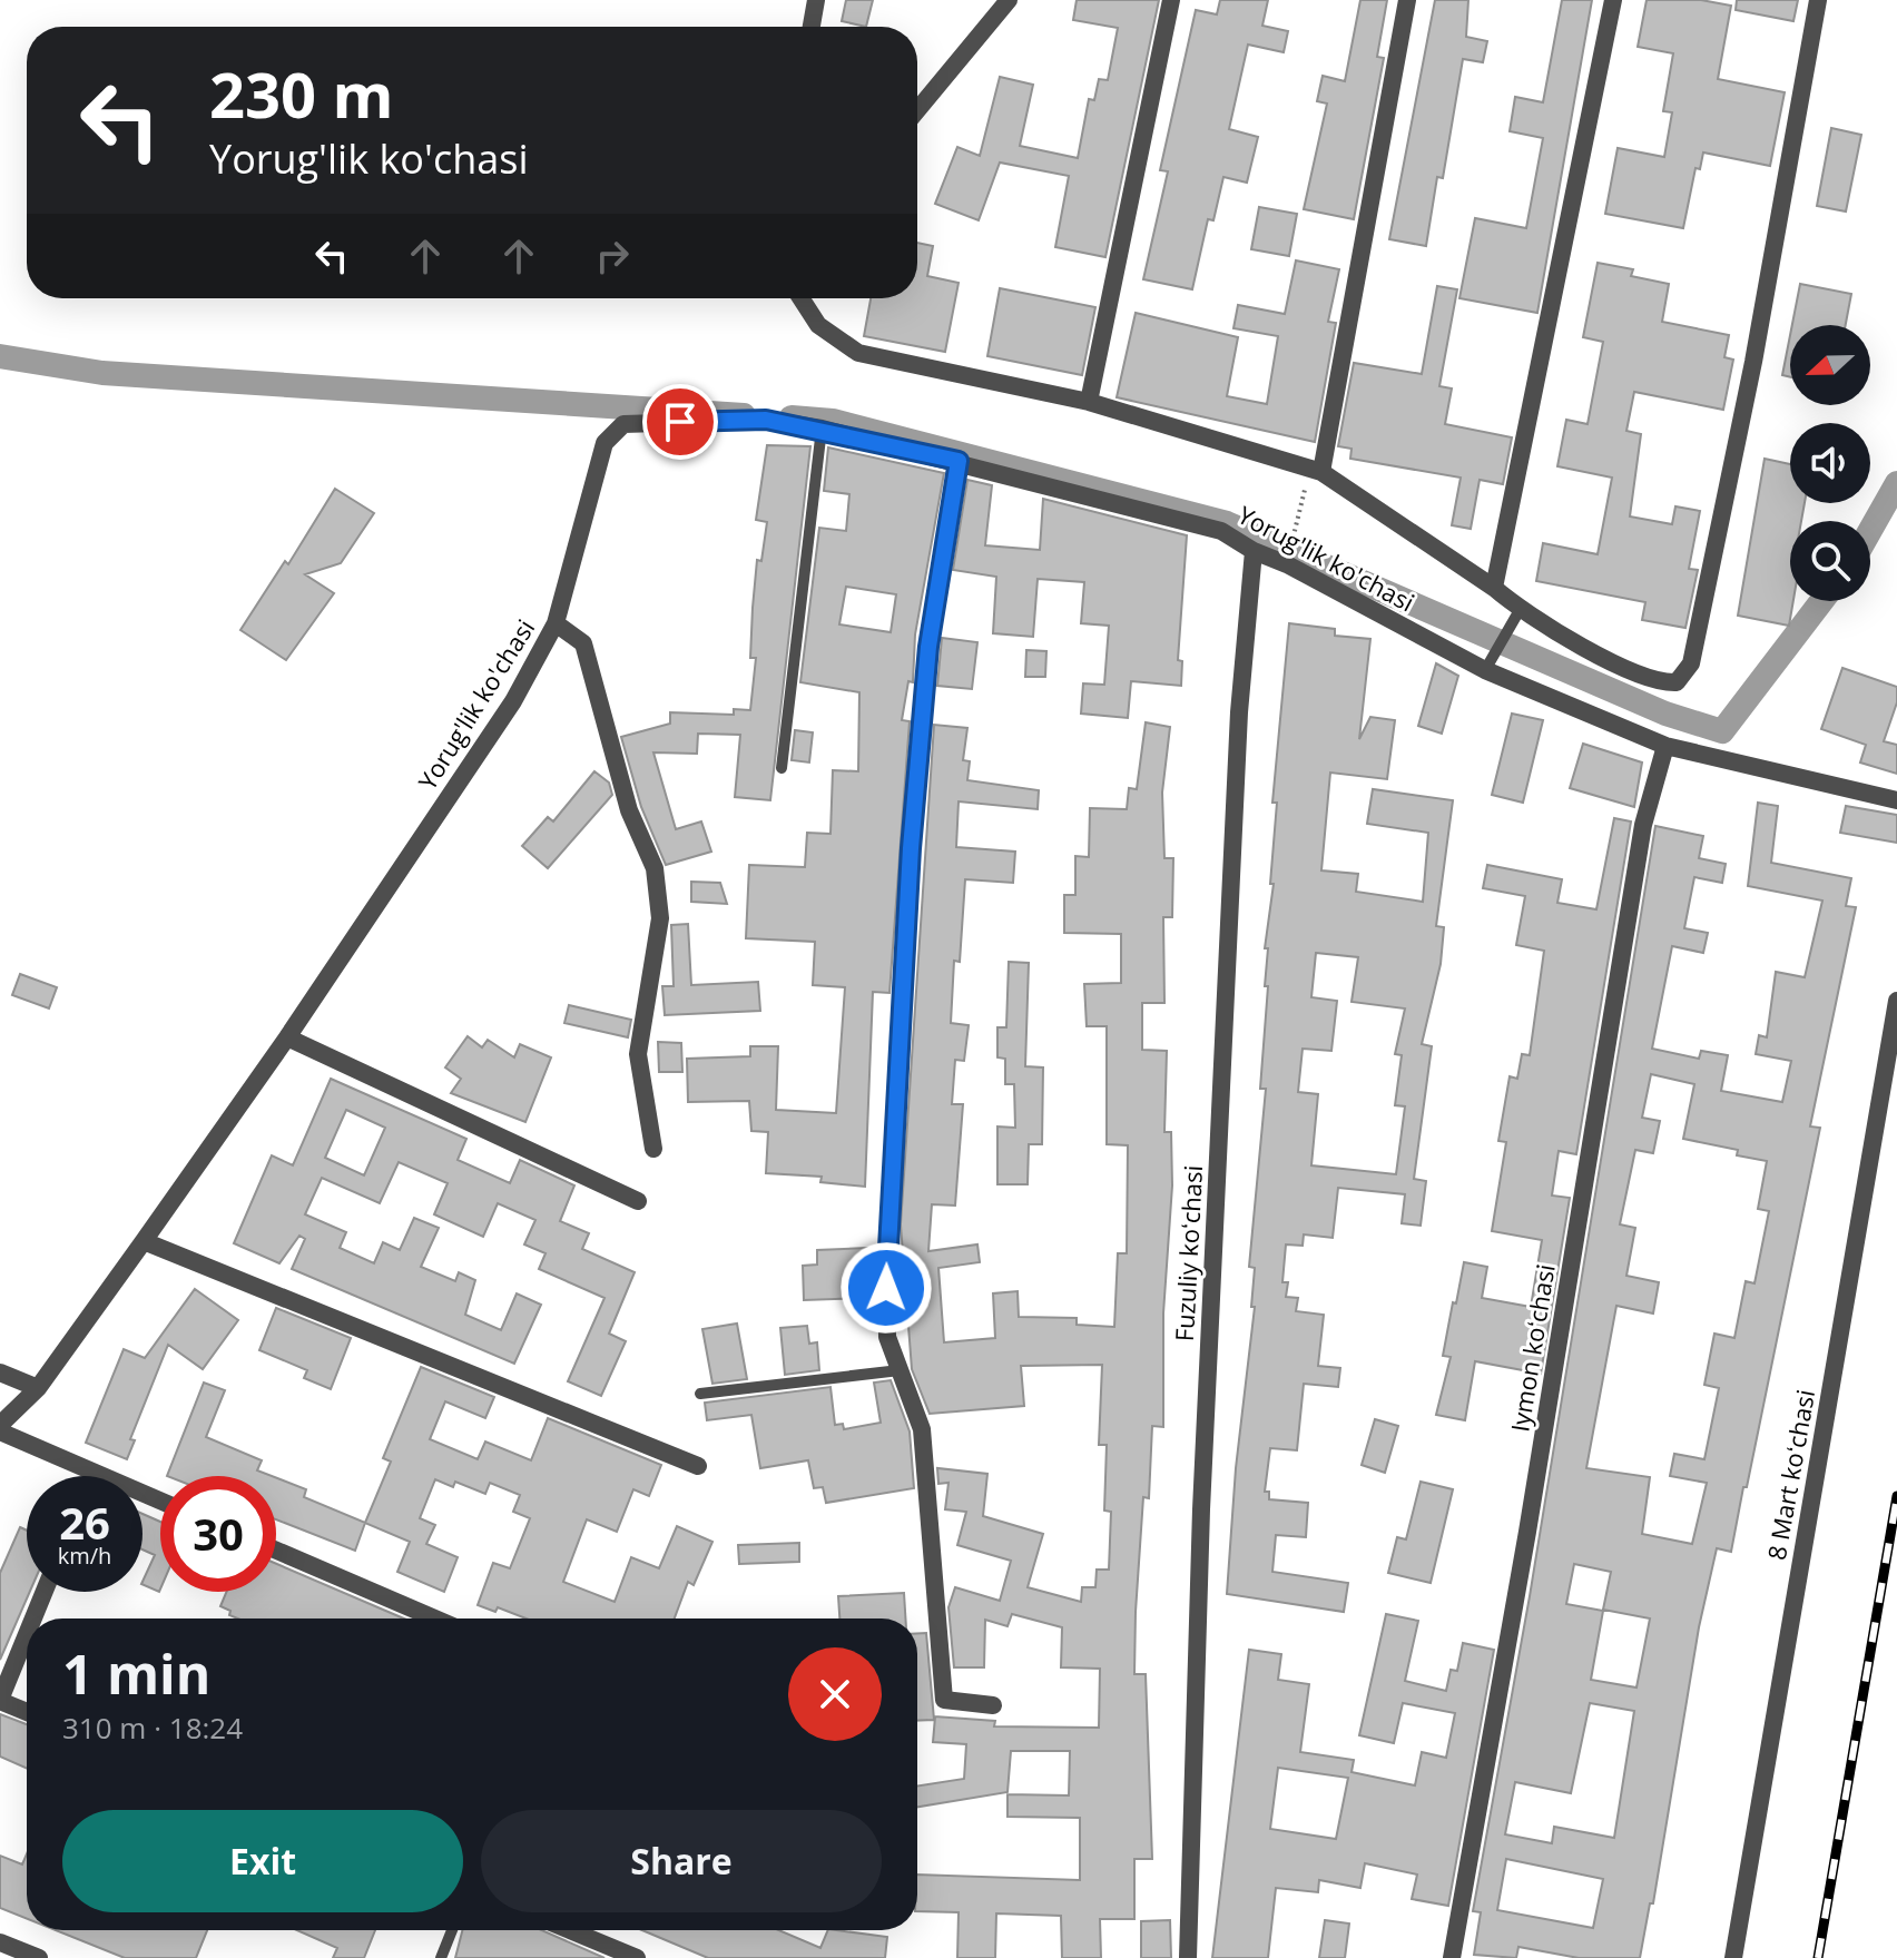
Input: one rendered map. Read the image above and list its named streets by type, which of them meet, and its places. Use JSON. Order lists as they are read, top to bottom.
{
  "streets": {
    "street": [
      "Yorug'lik ko'chasi",
      "Fuzuliy koʻchasi",
      "Iymon koʻchasi",
      "8 Mart koʻchasi"
    ]
  },
  "crossings": [
    ["Yorug'lik ko'chasi", "Fuzuliy koʻchasi"],
    ["Yorug'lik ko'chasi", "Iymon koʻchasi"]
  ],
  "north": "left",
  "page": {
    "turn": ["230 m", "Yorug'lik ko'chasi"],
    "speed": "26 km/h",
    "limit": "30",
    "heading": ["1 min", "310 m · 18:24"],
    "buttons": ["Exit", "Share"]
  }
}
